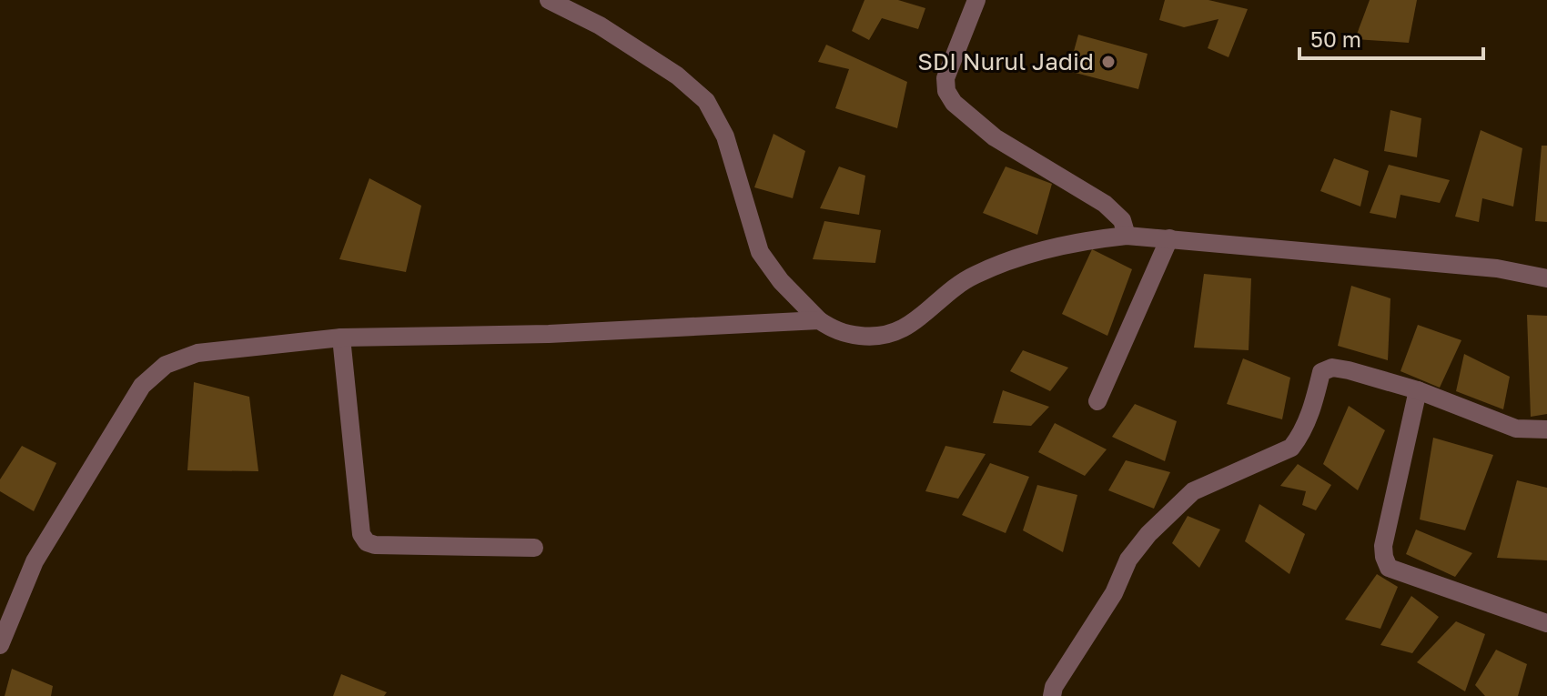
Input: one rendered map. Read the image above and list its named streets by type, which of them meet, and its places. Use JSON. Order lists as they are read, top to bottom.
{
  "places": ["SDI Nurul Jadid"],
  "scale_bar": "50 m"
}
